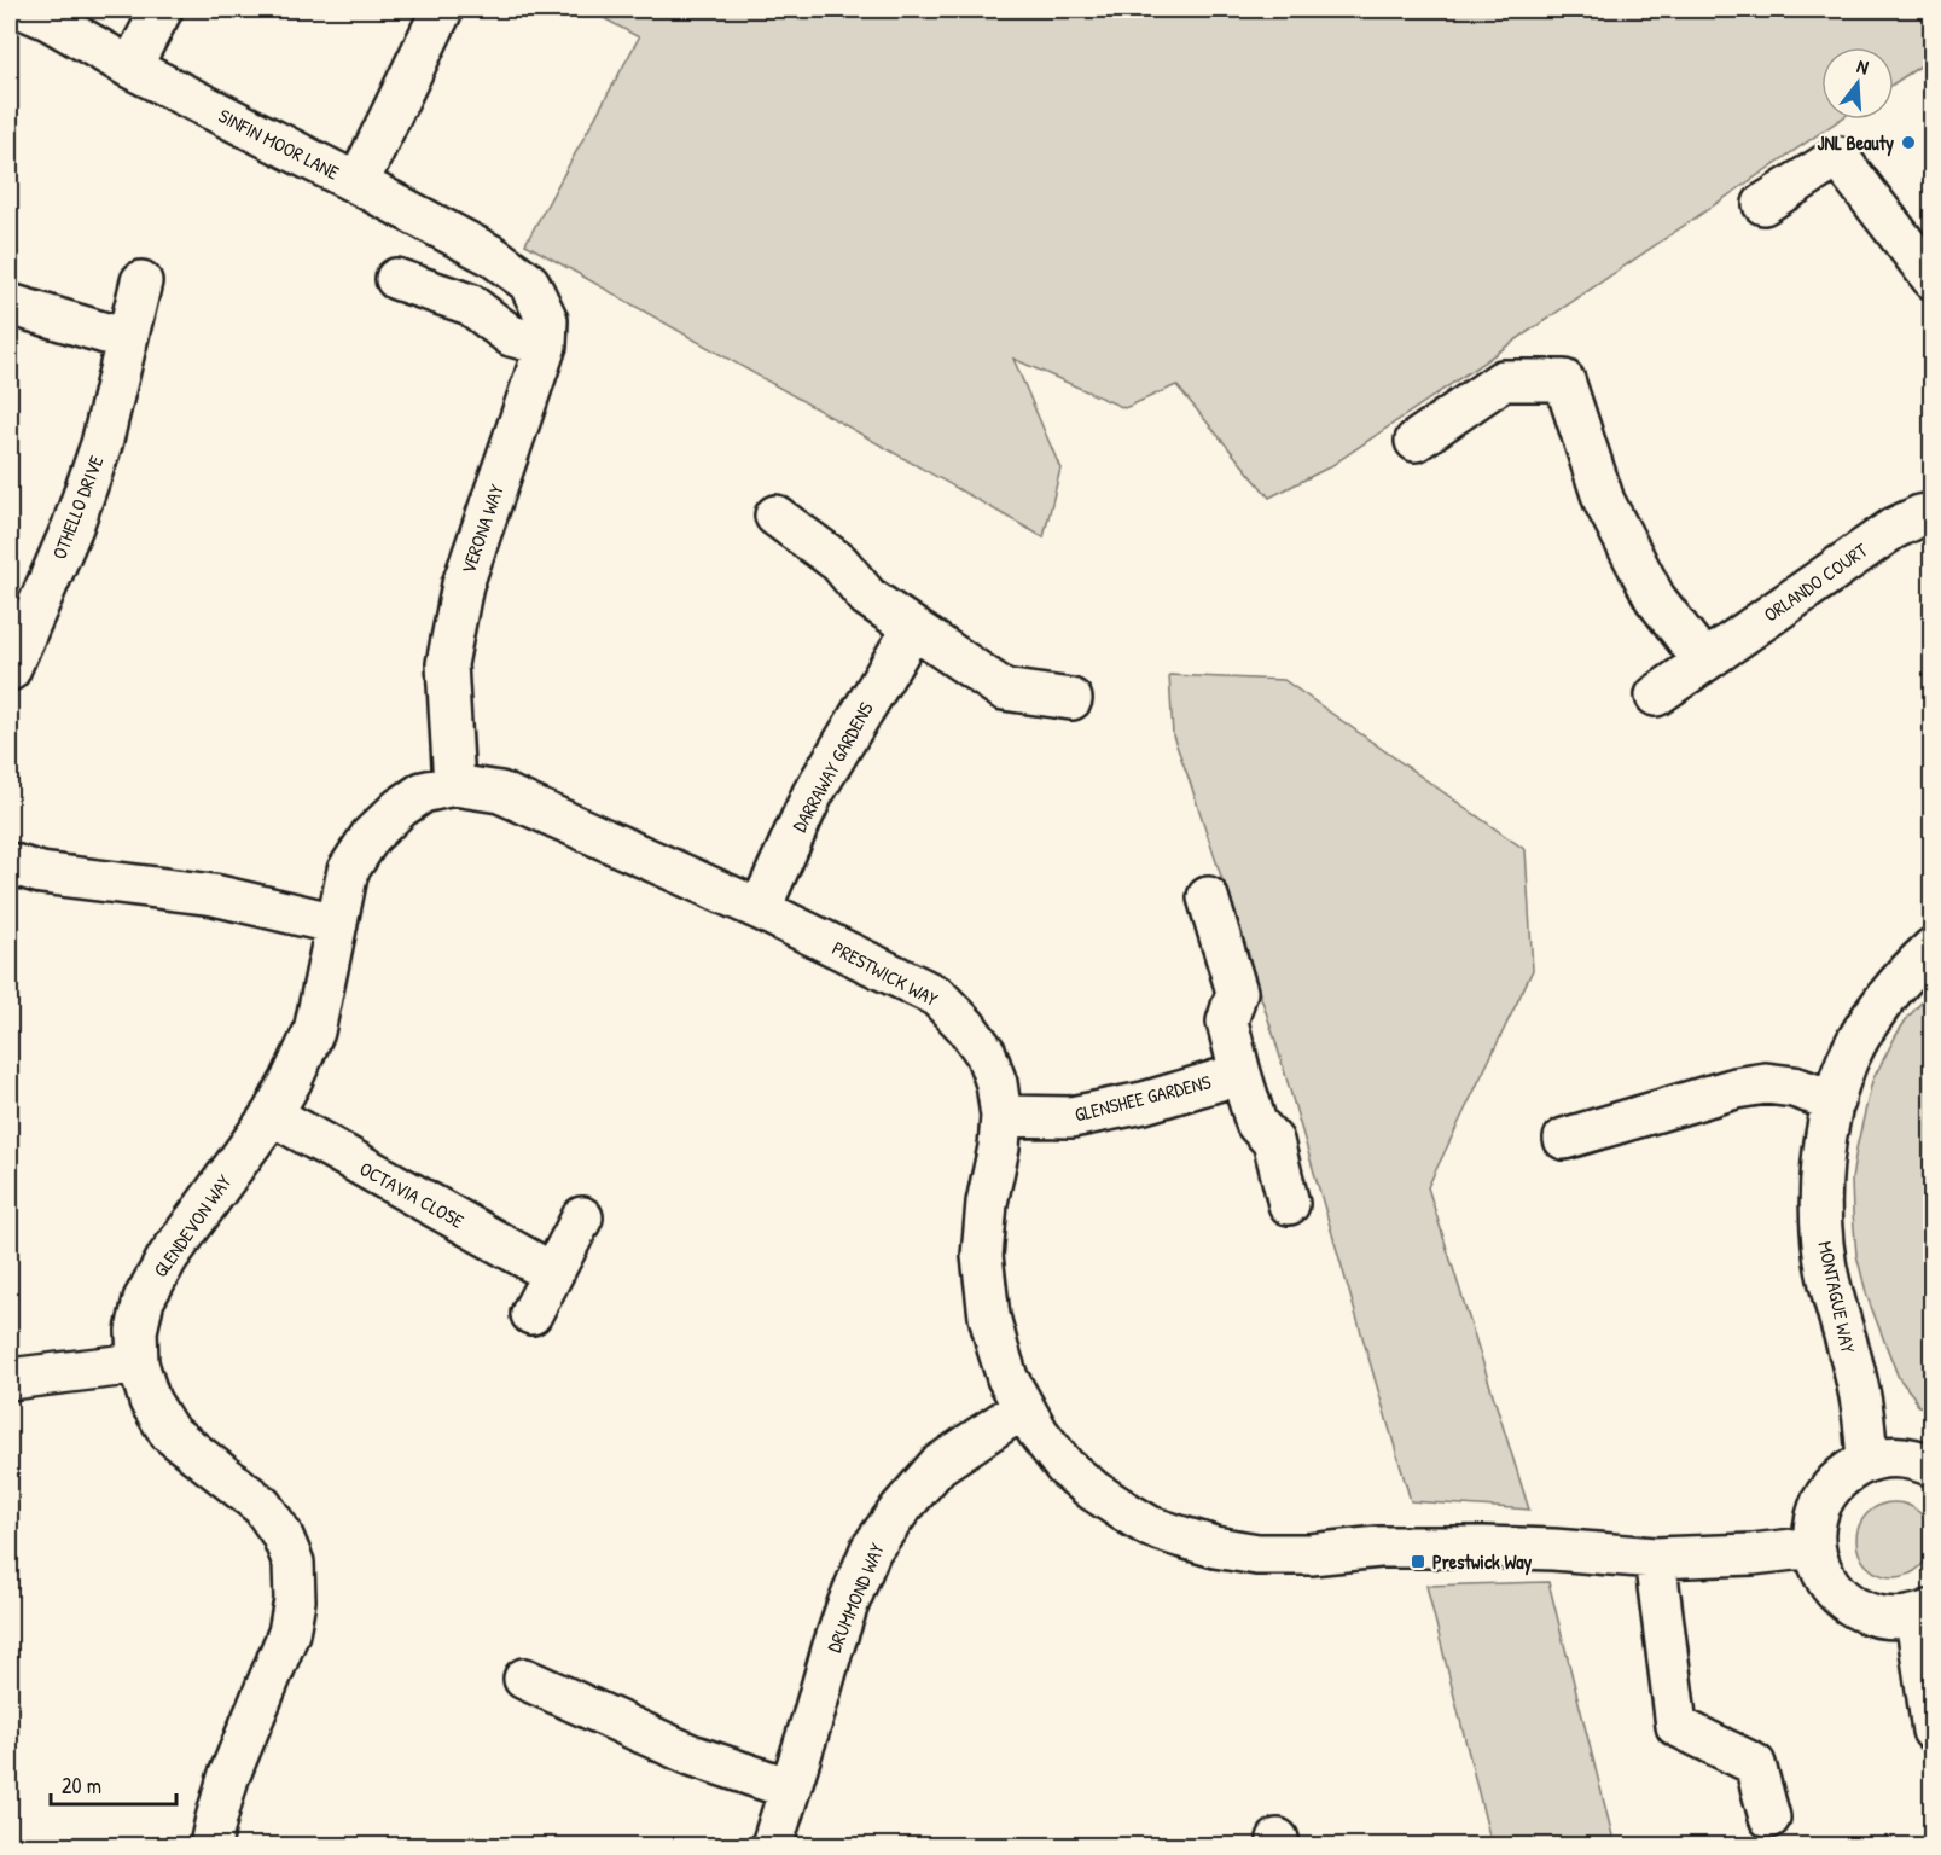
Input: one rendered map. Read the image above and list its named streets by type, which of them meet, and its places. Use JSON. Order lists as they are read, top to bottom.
{
  "streets": {
    "street": [
      "SINFIN MOOR LANE",
      "OTHELLO DRIVE",
      "VERONA WAY",
      "ORLANDO COURT",
      "DARRAWAY GARDENS",
      "PRESTWICK WAY",
      "GLENSHEE GARDENS",
      "OCTAVIA CLOSE",
      "GLENDEVON WAY",
      "MONTAGUE WAY",
      "DRUMMOND WAY"
    ]
  },
  "crossings": [
    ["SINFIN MOOR LANE", "VERONA WAY"],
    ["VERONA WAY", "PRESTWICK WAY"],
    ["VERONA WAY", "GLENDEVON WAY"],
    ["DARRAWAY GARDENS", "PRESTWICK WAY"],
    ["PRESTWICK WAY", "GLENSHEE GARDENS"],
    ["PRESTWICK WAY", "GLENDEVON WAY"],
    ["PRESTWICK WAY", "DRUMMOND WAY"],
    ["OCTAVIA CLOSE", "GLENDEVON WAY"]
  ],
  "places": {
    "other": ["JNL Beauty"],
    "transit": ["Prestwick Way"]
  },
  "scale_bar": "20 m",
  "north": "top"
}
